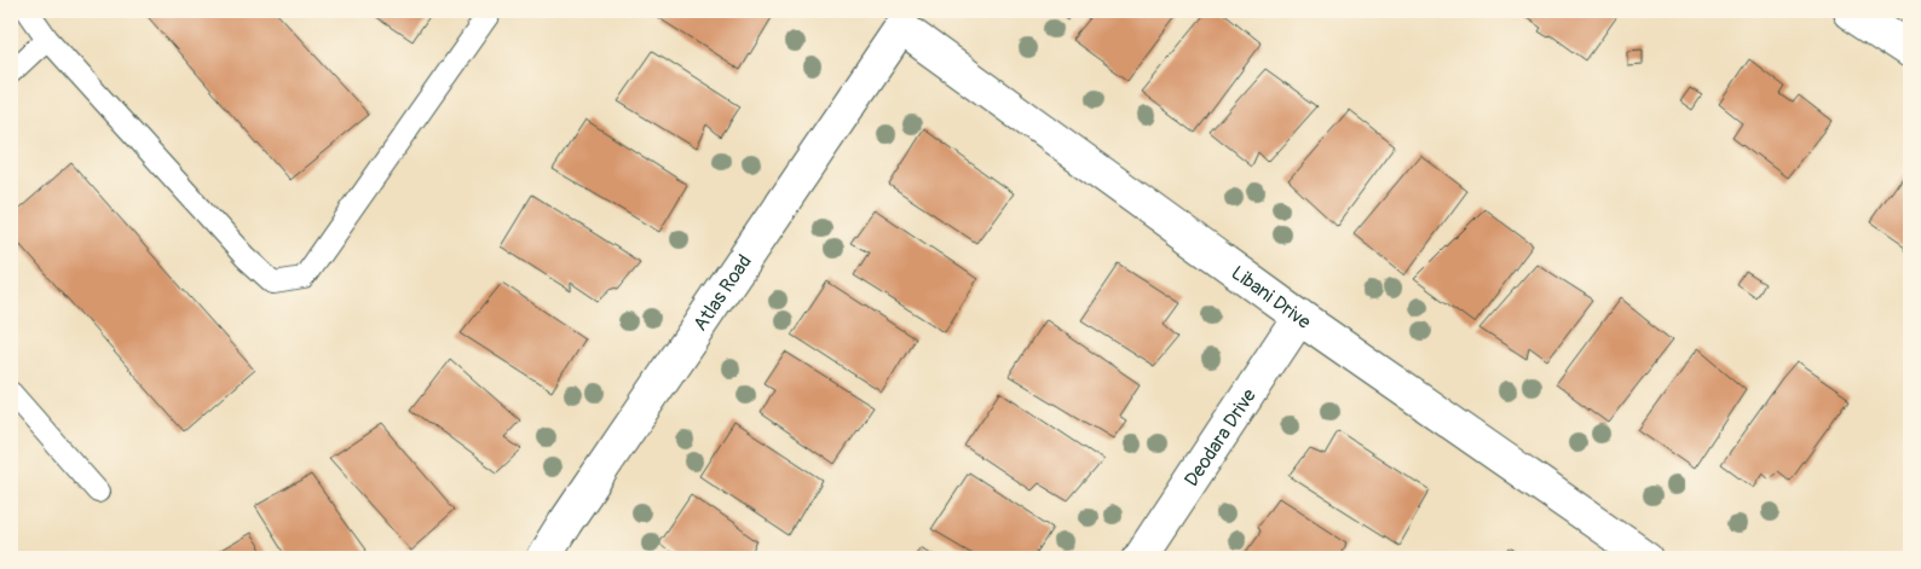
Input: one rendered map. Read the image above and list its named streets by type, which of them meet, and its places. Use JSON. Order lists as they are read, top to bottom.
{
  "streets": {
    "street": ["Atlas Road", "Libani Drive", "Deodara Drive"]
  },
  "crossings": [
    ["Atlas Road", "Libani Drive"],
    ["Libani Drive", "Deodara Drive"]
  ]
}
